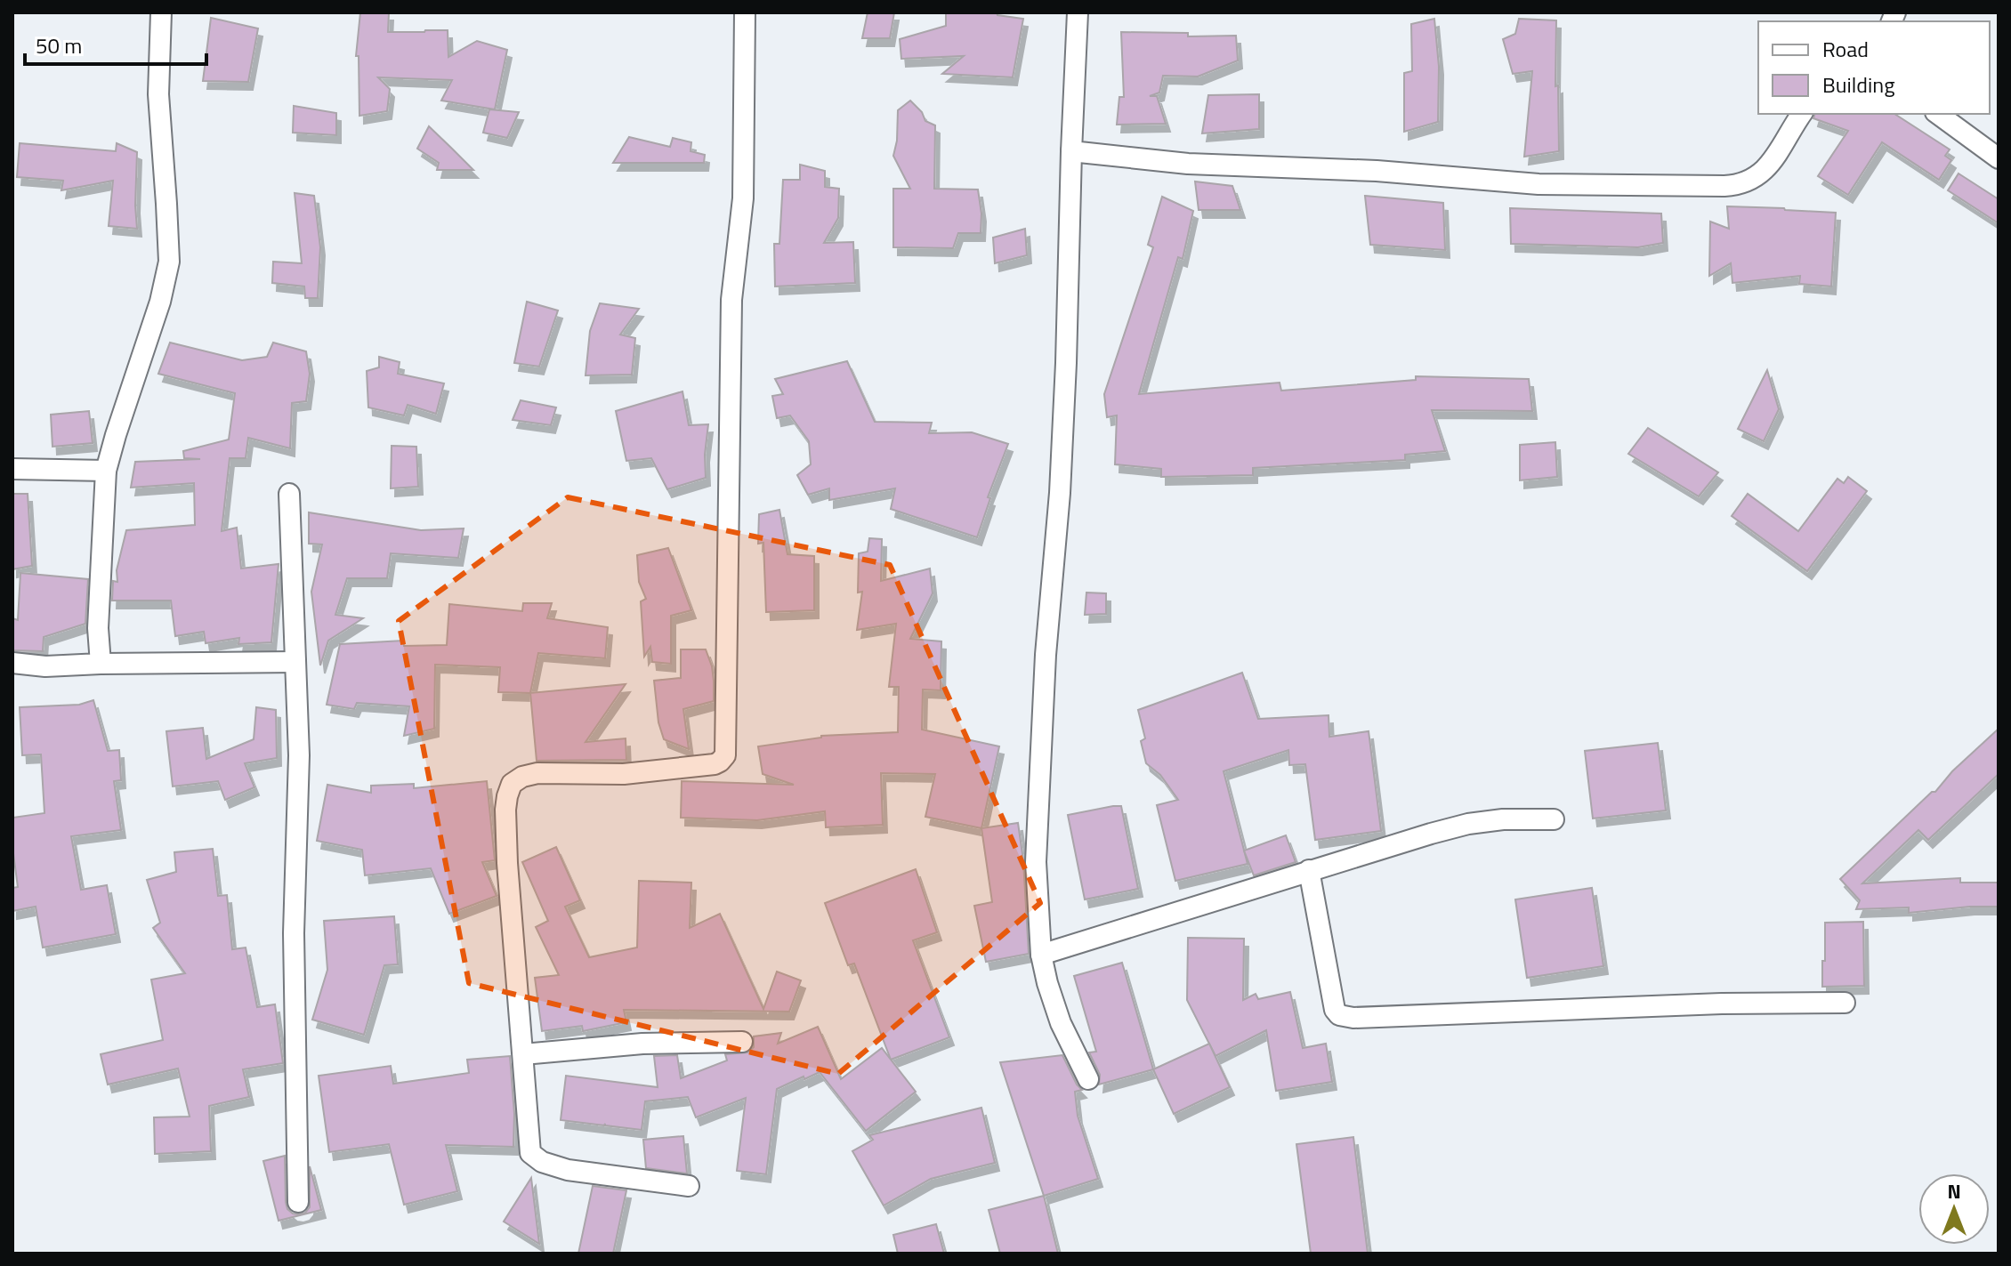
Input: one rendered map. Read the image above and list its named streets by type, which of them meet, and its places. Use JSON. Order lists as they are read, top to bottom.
{
  "legend": ["Road", "Building"],
  "scale_bar": "50 m",
  "north": "top"
}
